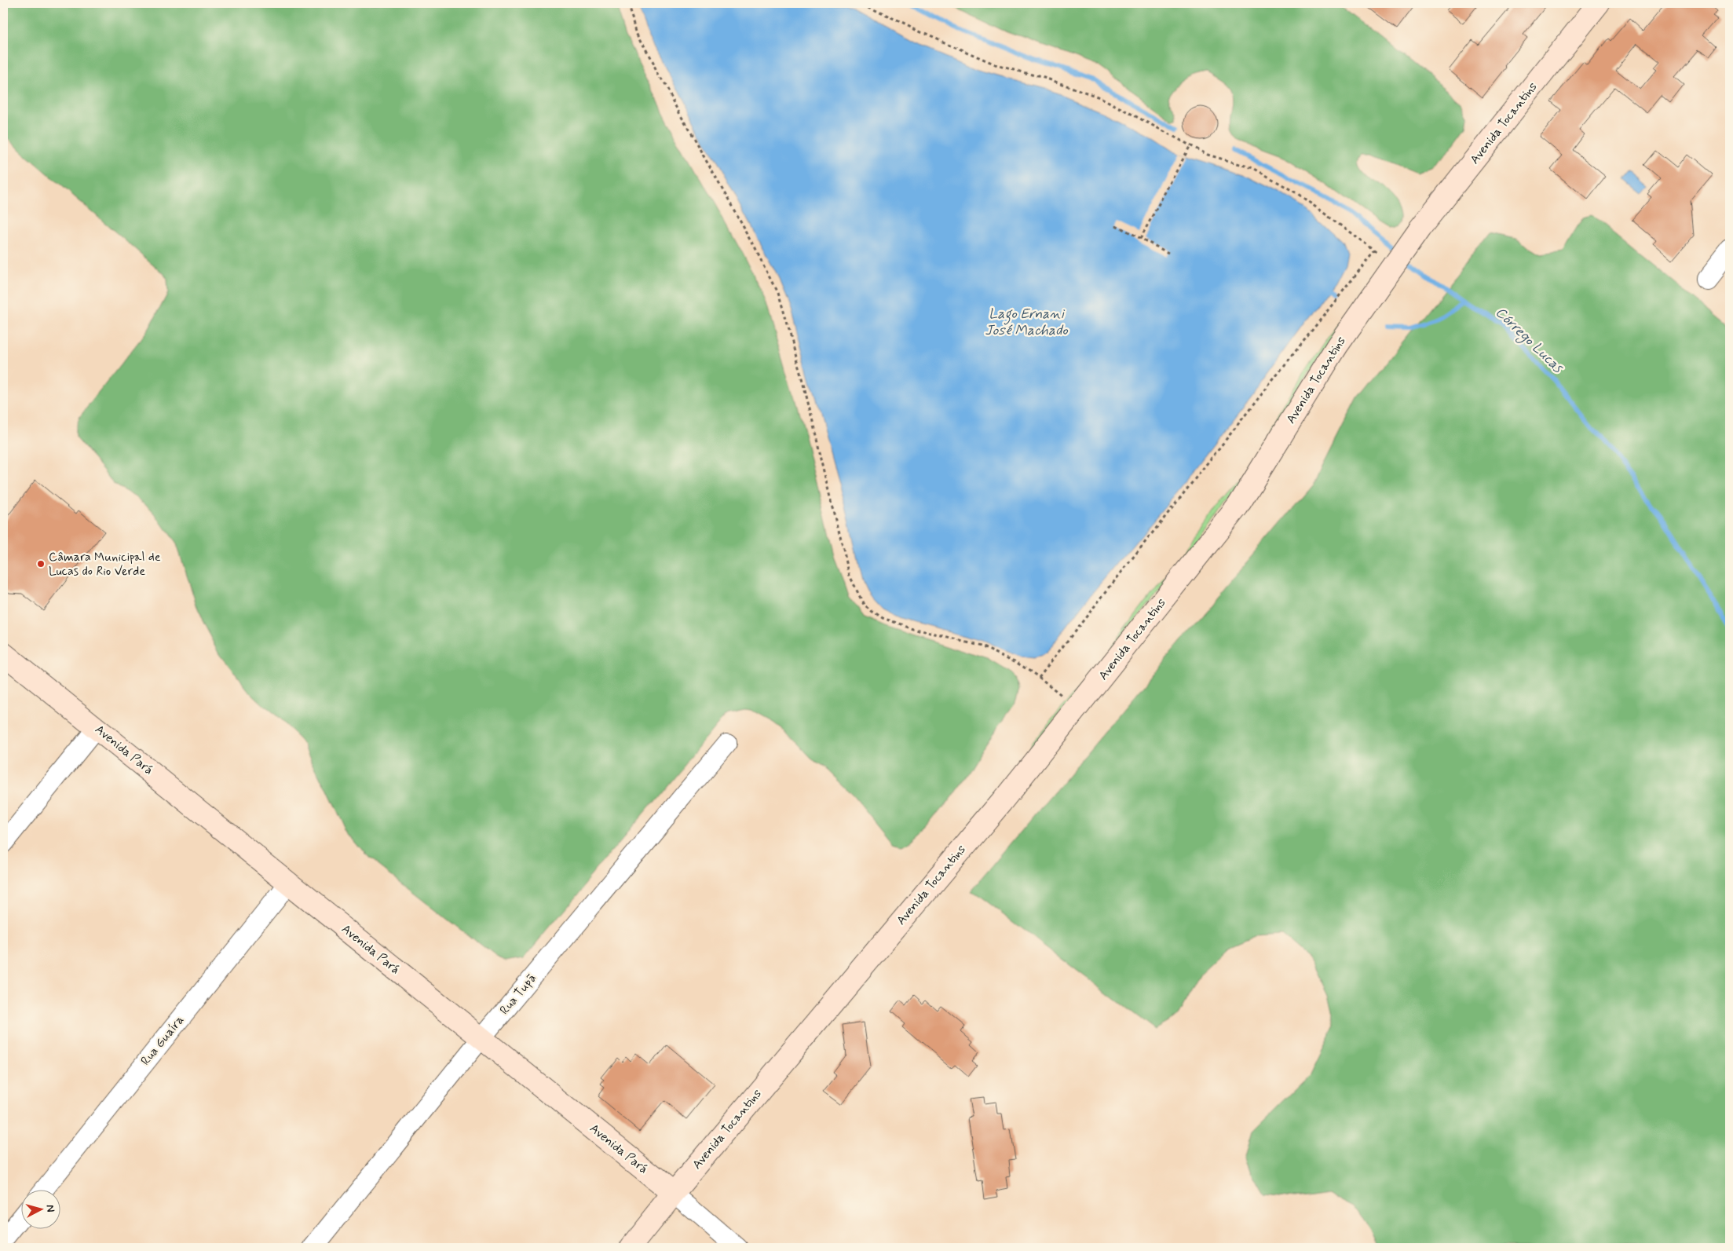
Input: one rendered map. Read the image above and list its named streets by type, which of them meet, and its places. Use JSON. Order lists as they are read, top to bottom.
{
  "streets": {
    "street": [
      "Avenida Tocantins",
      "Avenida Pará",
      "Rua Tupã",
      "Rua Guaíra"
    ]
  },
  "crossings": [
    ["Avenida Tocantins", "Avenida Pará"],
    ["Avenida Pará", "Rua Tupã"],
    ["Avenida Pará", "Rua Guaíra"]
  ],
  "water": ["Lago Ernani José Machado", "Córrego Lucas"],
  "places": ["Câmara Municipal de Lucas do Rio Verde"],
  "north": "right"
}
